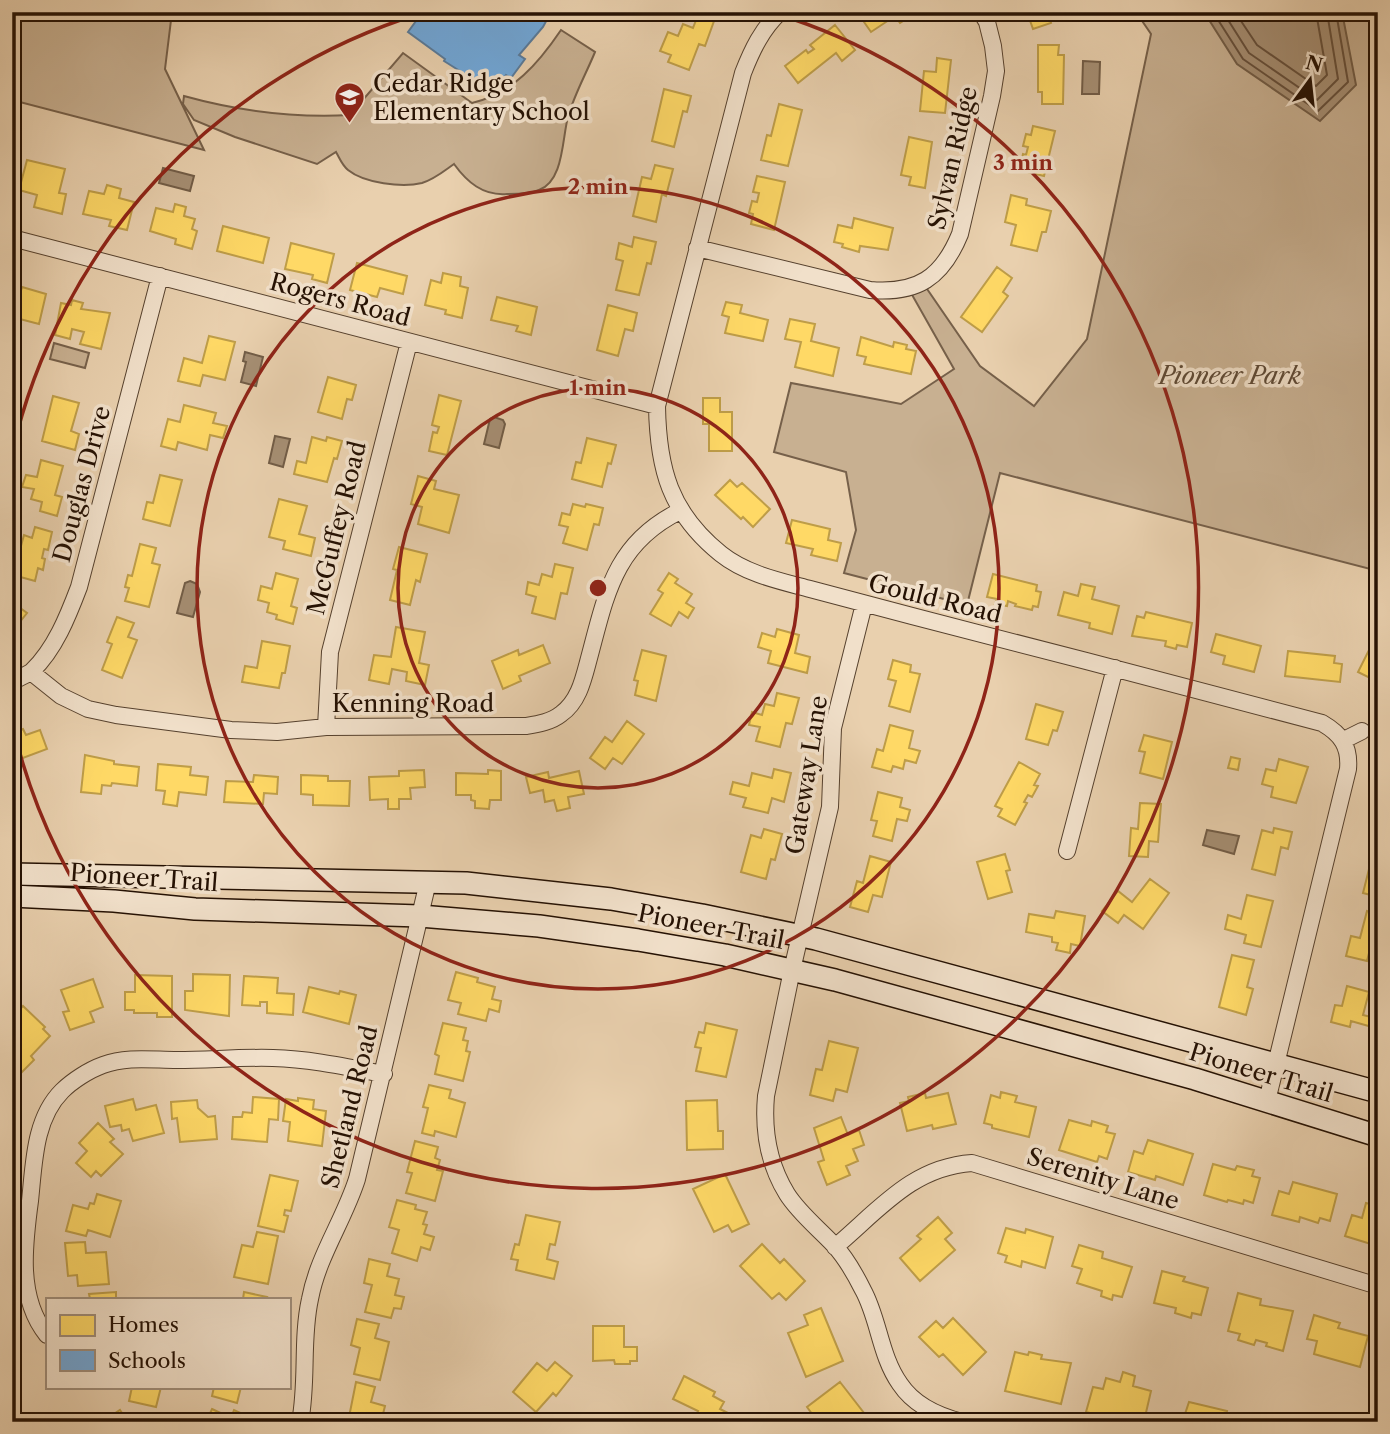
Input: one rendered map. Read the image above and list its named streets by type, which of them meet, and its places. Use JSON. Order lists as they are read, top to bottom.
{
  "streets": {
    "main road": ["Pioneer Trail"],
    "street": [
      "Sylvan Ridge",
      "Rogers Road",
      "Douglas Drive",
      "McGuffey Road",
      "Gould Road",
      "Kenning Road",
      "Gateway Lane",
      "Shetland Road",
      "Serenity Lane"
    ]
  },
  "crossings": [
    ["Sylvan Ridge", "Gould Road"],
    ["Rogers Road", "Douglas Drive"],
    ["Rogers Road", "McGuffey Road"],
    ["Rogers Road", "Gould Road"],
    ["Douglas Drive", "Kenning Road"],
    ["McGuffey Road", "Kenning Road"],
    ["Gould Road", "Kenning Road"],
    ["Gould Road", "Gateway Lane"],
    ["Gateway Lane", "Pioneer Trail"],
    ["Gateway Lane", "Serenity Lane"],
    ["Pioneer Trail", "Shetland Road"]
  ],
  "parks": ["Pioneer Park"],
  "places": {
    "school or university": ["Cedar Ridge Elementary School"]
  },
  "legend": ["Homes", "Schools"],
  "north": "top",
  "rings": ["3 min", "2 min", "1 min"]
}
